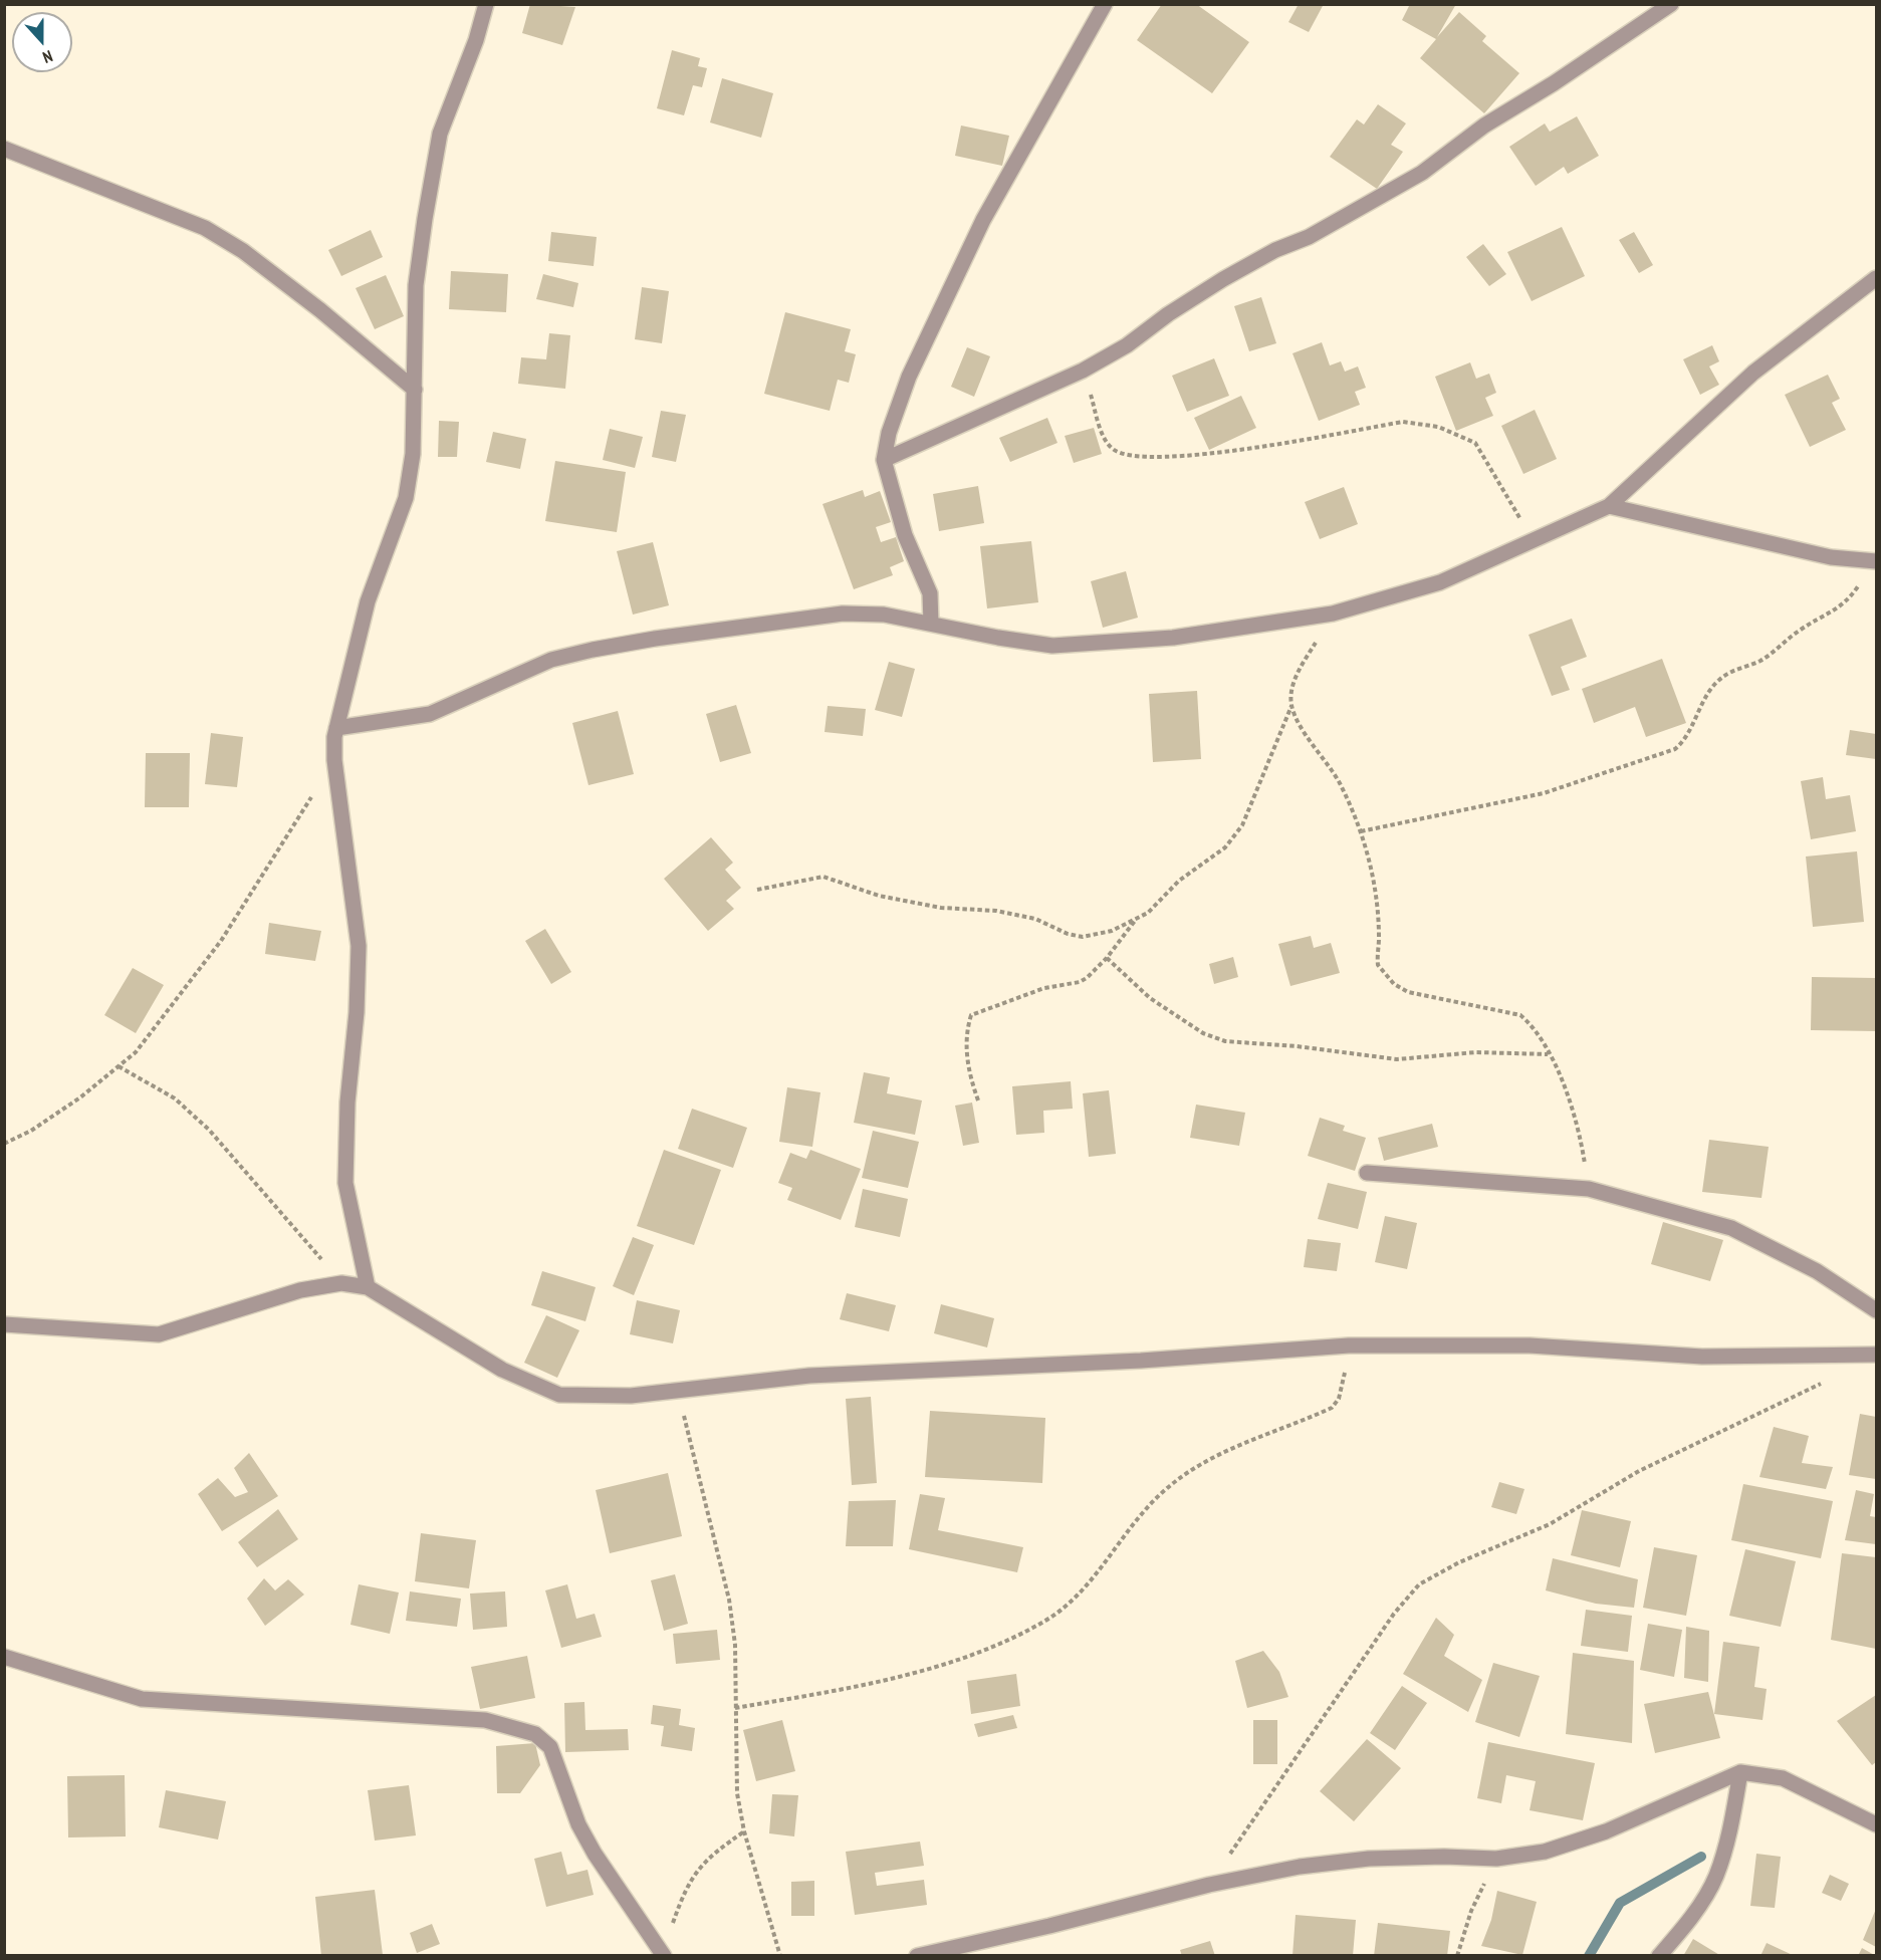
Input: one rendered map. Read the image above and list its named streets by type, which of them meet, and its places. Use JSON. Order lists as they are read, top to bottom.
{
  "north": "bottom"
}
